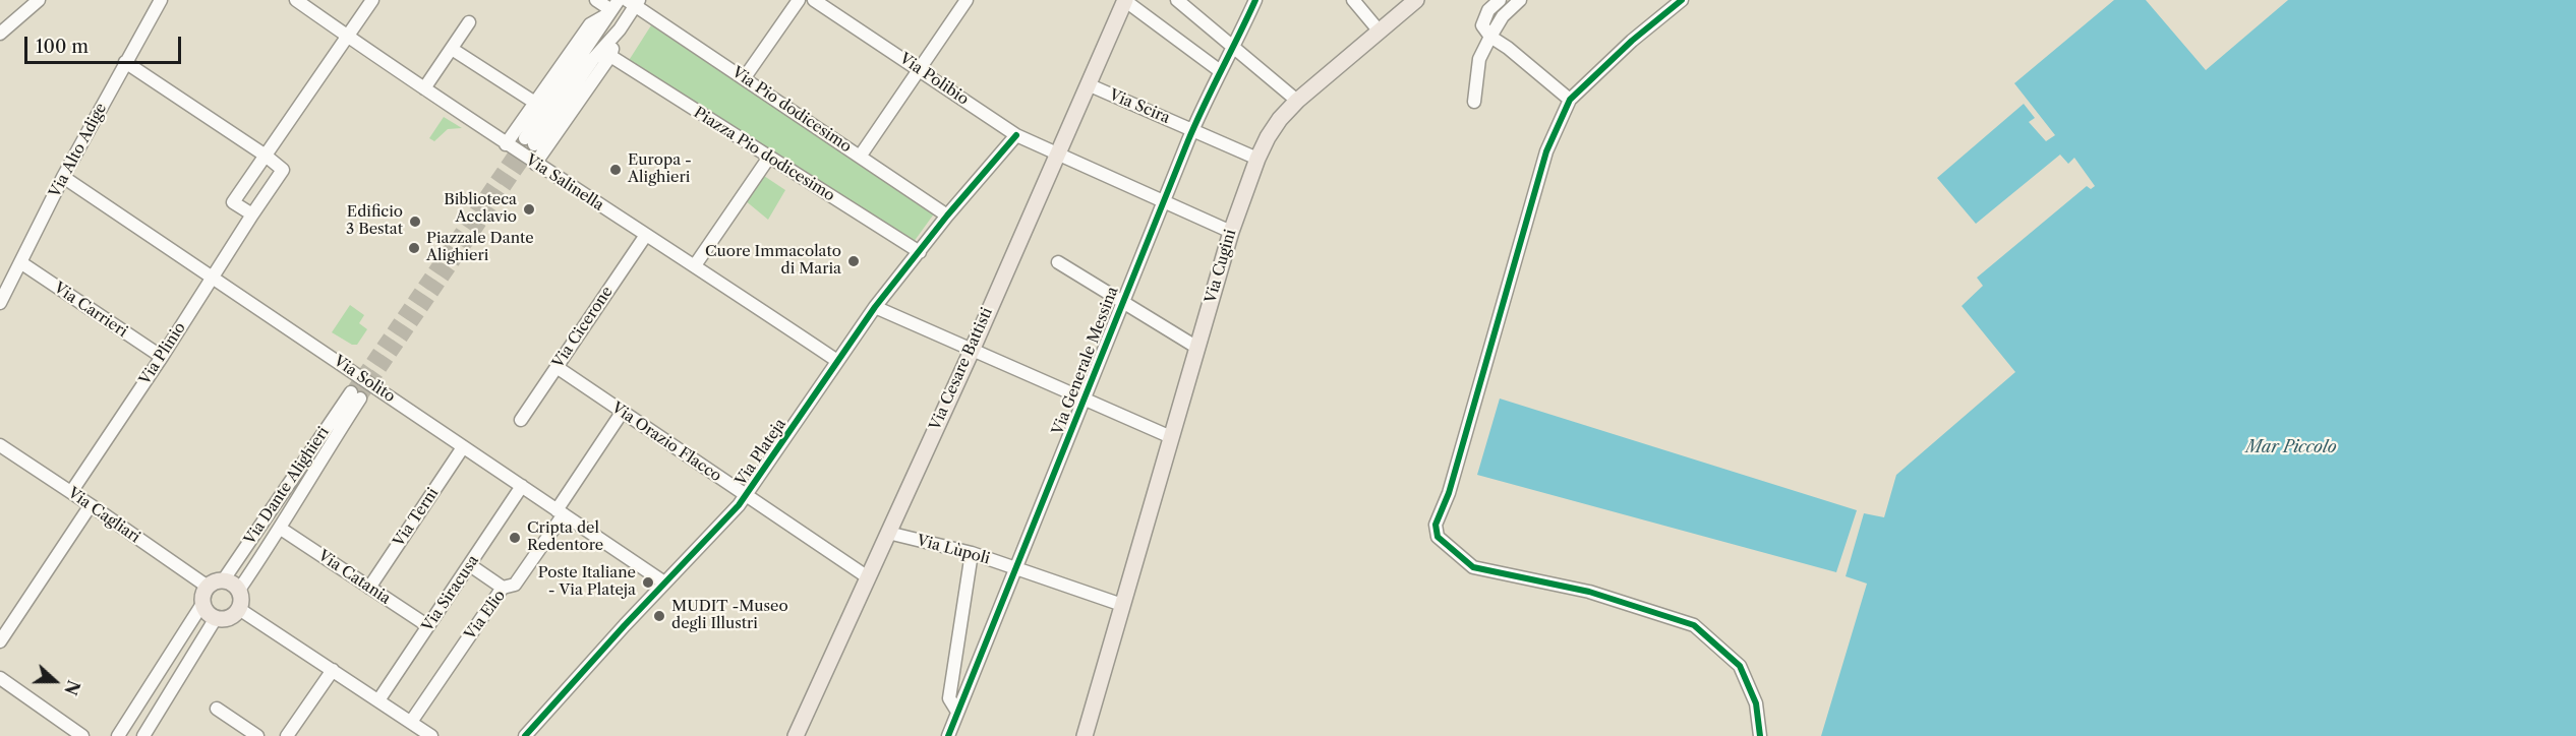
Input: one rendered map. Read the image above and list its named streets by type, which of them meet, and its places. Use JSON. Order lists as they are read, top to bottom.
{
  "streets": {
    "main road": ["Via Cugini", "Via Cesare Battisti"],
    "street": [
      "Via Polibio",
      "Via Scira",
      "Via Pio dodicesimo",
      "Via Alto Adige",
      "Piazza Pio dodicesimo",
      "Via Salinella",
      "Via Carrieri",
      "Via Cicerone",
      "Via Plinio",
      "Via Generale Messina",
      "Via Solìto",
      "Via Orazio Flacco",
      "Via Plateja",
      "Via Dante Alighieri",
      "Via Cagliari",
      "Via Terni",
      "Via Lùpoli",
      "Via Catania",
      "Via Siracusa",
      "Via Elio"
    ]
  },
  "crossings": [
    ["Via Polibio", "Via Cugini"],
    ["Via Polibio", "Via Generale Messina"],
    ["Via Polibio", "Via Cesare Battisti"],
    ["Via Polibio", "Via Plateja"],
    ["Via Scira", "Via Cugini"],
    ["Via Scira", "Via Generale Messina"],
    ["Via Scira", "Via Cesare Battisti"],
    ["Via Pio dodicesimo", "Via Plateja"],
    ["Via Alto Adige", "Via Carrieri"],
    ["Via Alto Adige", "Via Solìto"],
    ["Piazza Pio dodicesimo", "Via Plateja"],
    ["Via Salinella", "Via Cicerone"],
    ["Via Salinella", "Via Plateja"],
    ["Via Cugini", "Via Lùpoli"],
    ["Via Carrieri", "Via Plinio"],
    ["Via Cicerone", "Via Orazio Flacco"],
    ["Via Plinio", "Via Solìto"],
    ["Via Plinio", "Via Cagliari"],
    ["Via Generale Messina", "Via Lùpoli"],
    ["Via Cesare Battisti", "Via Orazio Flacco"],
    ["Via Cesare Battisti", "Via Lùpoli"],
    ["Via Solìto", "Via Plateja"],
    ["Via Solìto", "Via Terni"],
    ["Via Solìto", "Via Siracusa"],
    ["Via Solìto", "Via Elio"],
    ["Via Orazio Flacco", "Via Plateja"],
    ["Via Orazio Flacco", "Via Elio"],
    ["Via Dante Alighieri", "Via Cagliari"],
    ["Via Dante Alighieri", "Via Catania"],
    ["Via Terni", "Via Catania"],
    ["Via Catania", "Via Siracusa"]
  ],
  "water": ["Mar Piccolo"],
  "places": [
    "Europa - Alighieri",
    "Biblioteca Acclavio",
    "Edificio 3 Bestat",
    "Piazzale Dante Alighieri",
    "Cuore Immacolato di Maria",
    "Cripta del Redentore",
    "Poste Italiane - Via Plateja",
    "MUDIT -Museo degli Illustri"
  ],
  "scale_bar": "100 m",
  "north": "right"
}
